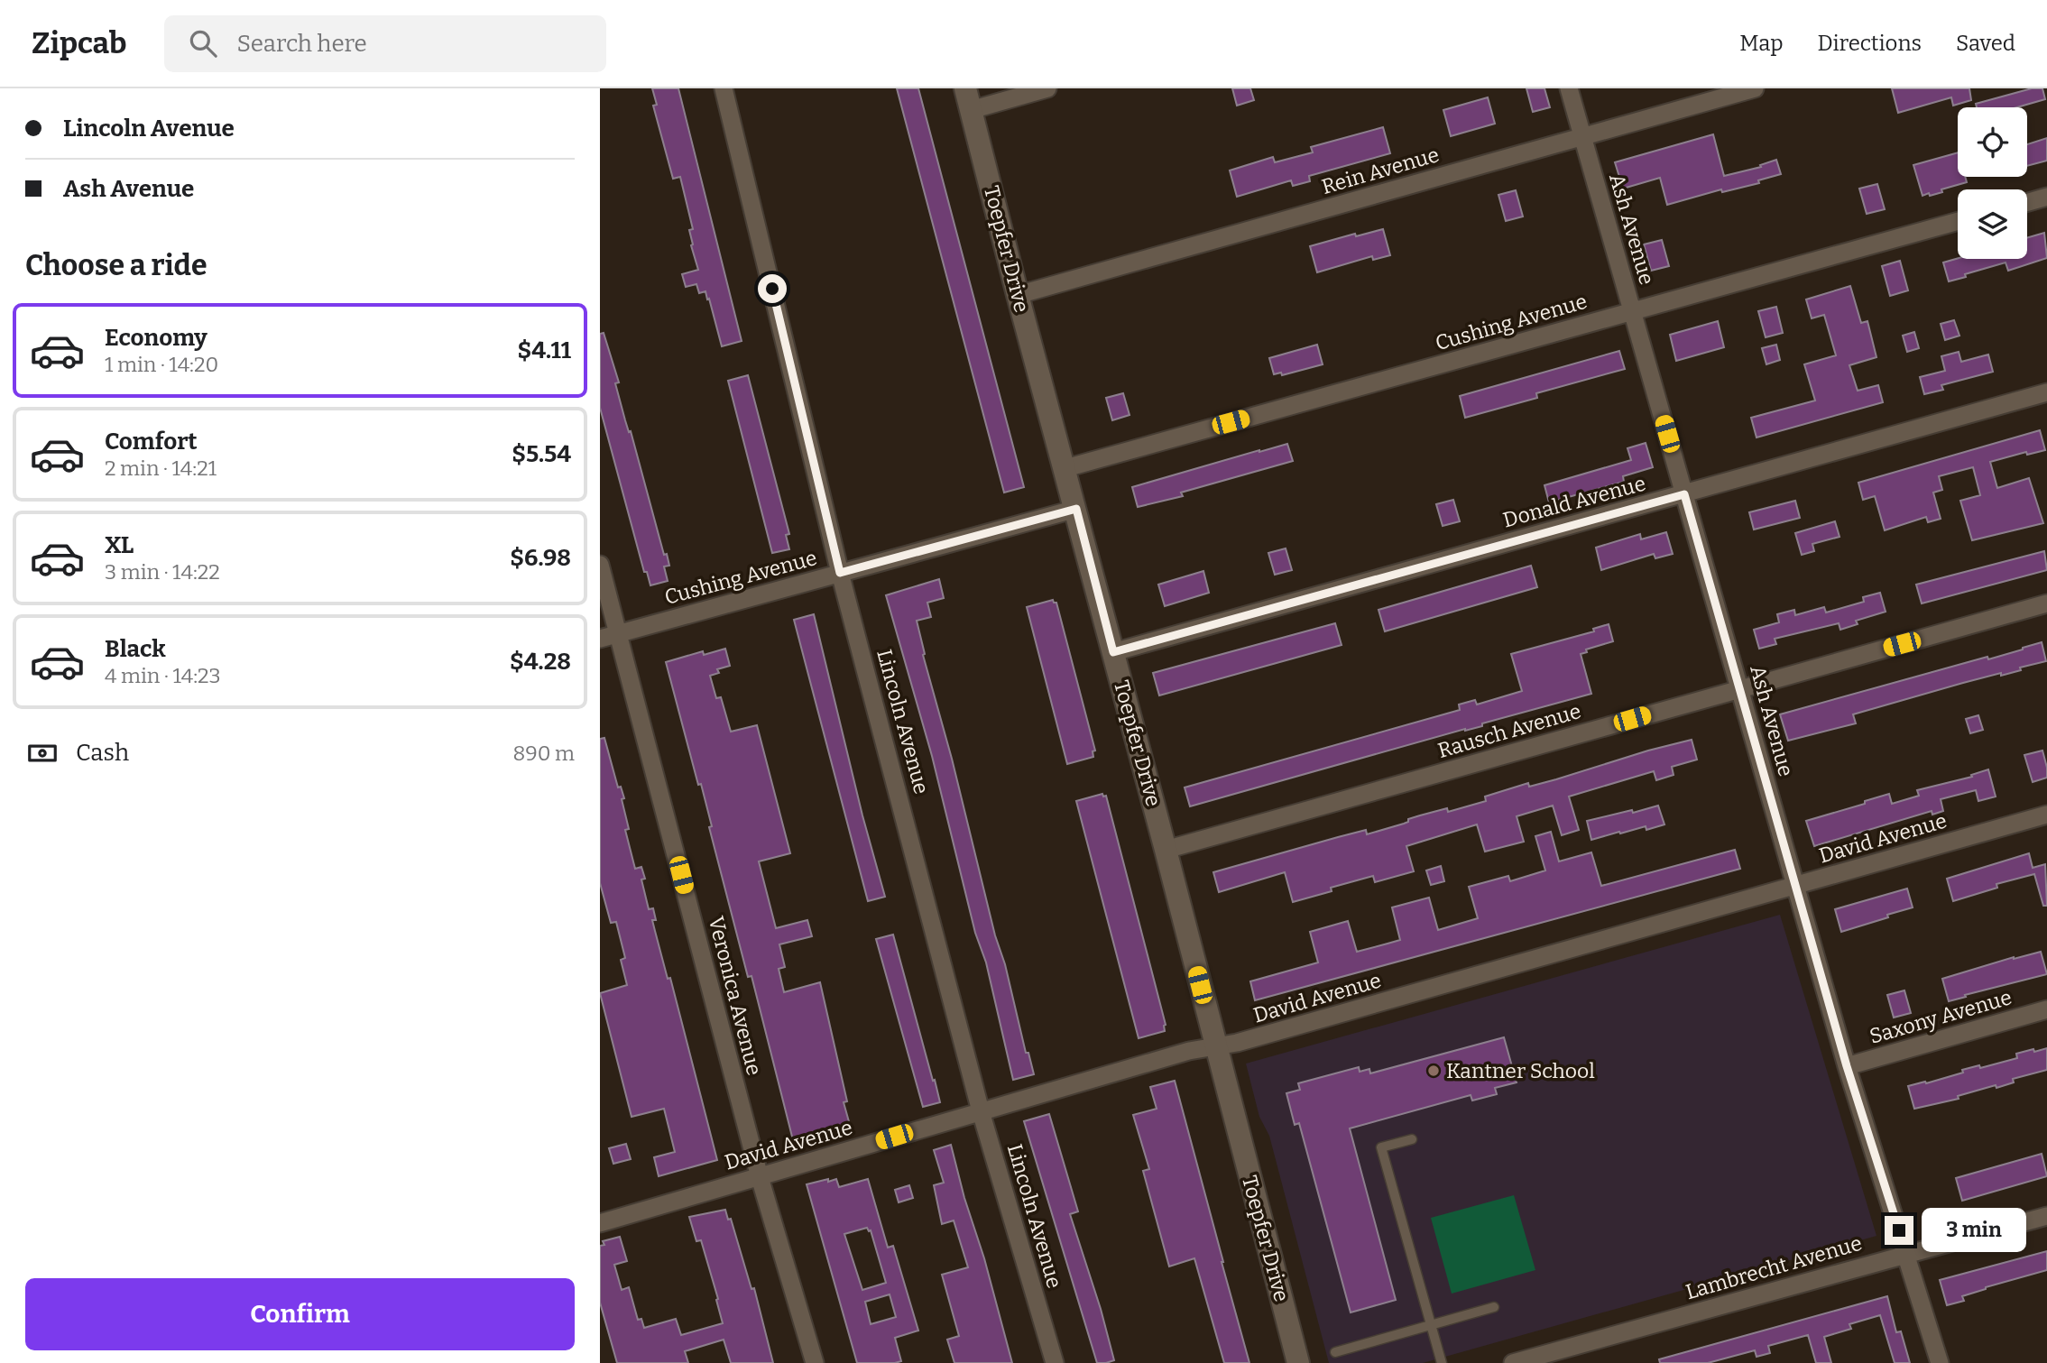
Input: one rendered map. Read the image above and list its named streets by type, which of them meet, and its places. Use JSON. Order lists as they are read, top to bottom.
{
  "streets": {
    "street": [
      "Rein Avenue",
      "Ash Avenue",
      "Toepfer Drive",
      "Cushing Avenue",
      "Donald Avenue",
      "Lincoln Avenue",
      "Rausch Avenue",
      "David Avenue",
      "Veronica Avenue",
      "Saxony Avenue",
      "Lambrecht Avenue"
    ]
  },
  "crossings": [
    ["Rein Avenue", "Ash Avenue"],
    ["Rein Avenue", "Toepfer Drive"],
    ["Ash Avenue", "Cushing Avenue"],
    ["Ash Avenue", "Donald Avenue"],
    ["Ash Avenue", "Rausch Avenue"],
    ["Ash Avenue", "David Avenue"],
    ["Ash Avenue", "Saxony Avenue"],
    ["Ash Avenue", "Lambrecht Avenue"],
    ["Toepfer Drive", "Cushing Avenue"],
    ["Toepfer Drive", "Donald Avenue"],
    ["Toepfer Drive", "Rausch Avenue"],
    ["Toepfer Drive", "David Avenue"],
    ["Cushing Avenue", "Lincoln Avenue"],
    ["Cushing Avenue", "Veronica Avenue"],
    ["Lincoln Avenue", "David Avenue"],
    ["David Avenue", "Veronica Avenue"]
  ],
  "places": ["Kantner School"],
  "page": {
    "header": "Zipcab",
    "search": "Search here",
    "nav": ["Map", "Directions", "Saved"],
    "banner": ["Lincoln Avenue", "Ash Avenue"],
    "heading": "Choose a ride",
    "list": [
      {
        "name": "Economy",
        "note": "1 min · 14:20",
        "value": "$4.11"
      },
      {
        "name": "Comfort",
        "note": "2 min · 14:21",
        "value": "$5.54"
      },
      {
        "name": "XL",
        "note": "3 min · 14:22",
        "value": "$6.98"
      },
      {
        "name": "Black",
        "note": "4 min · 14:23",
        "value": "$4.28"
      }
    ],
    "pay": ["Cash", "890 m"],
    "bubble": "3 min",
    "buttons": "Confirm"
  }
}
